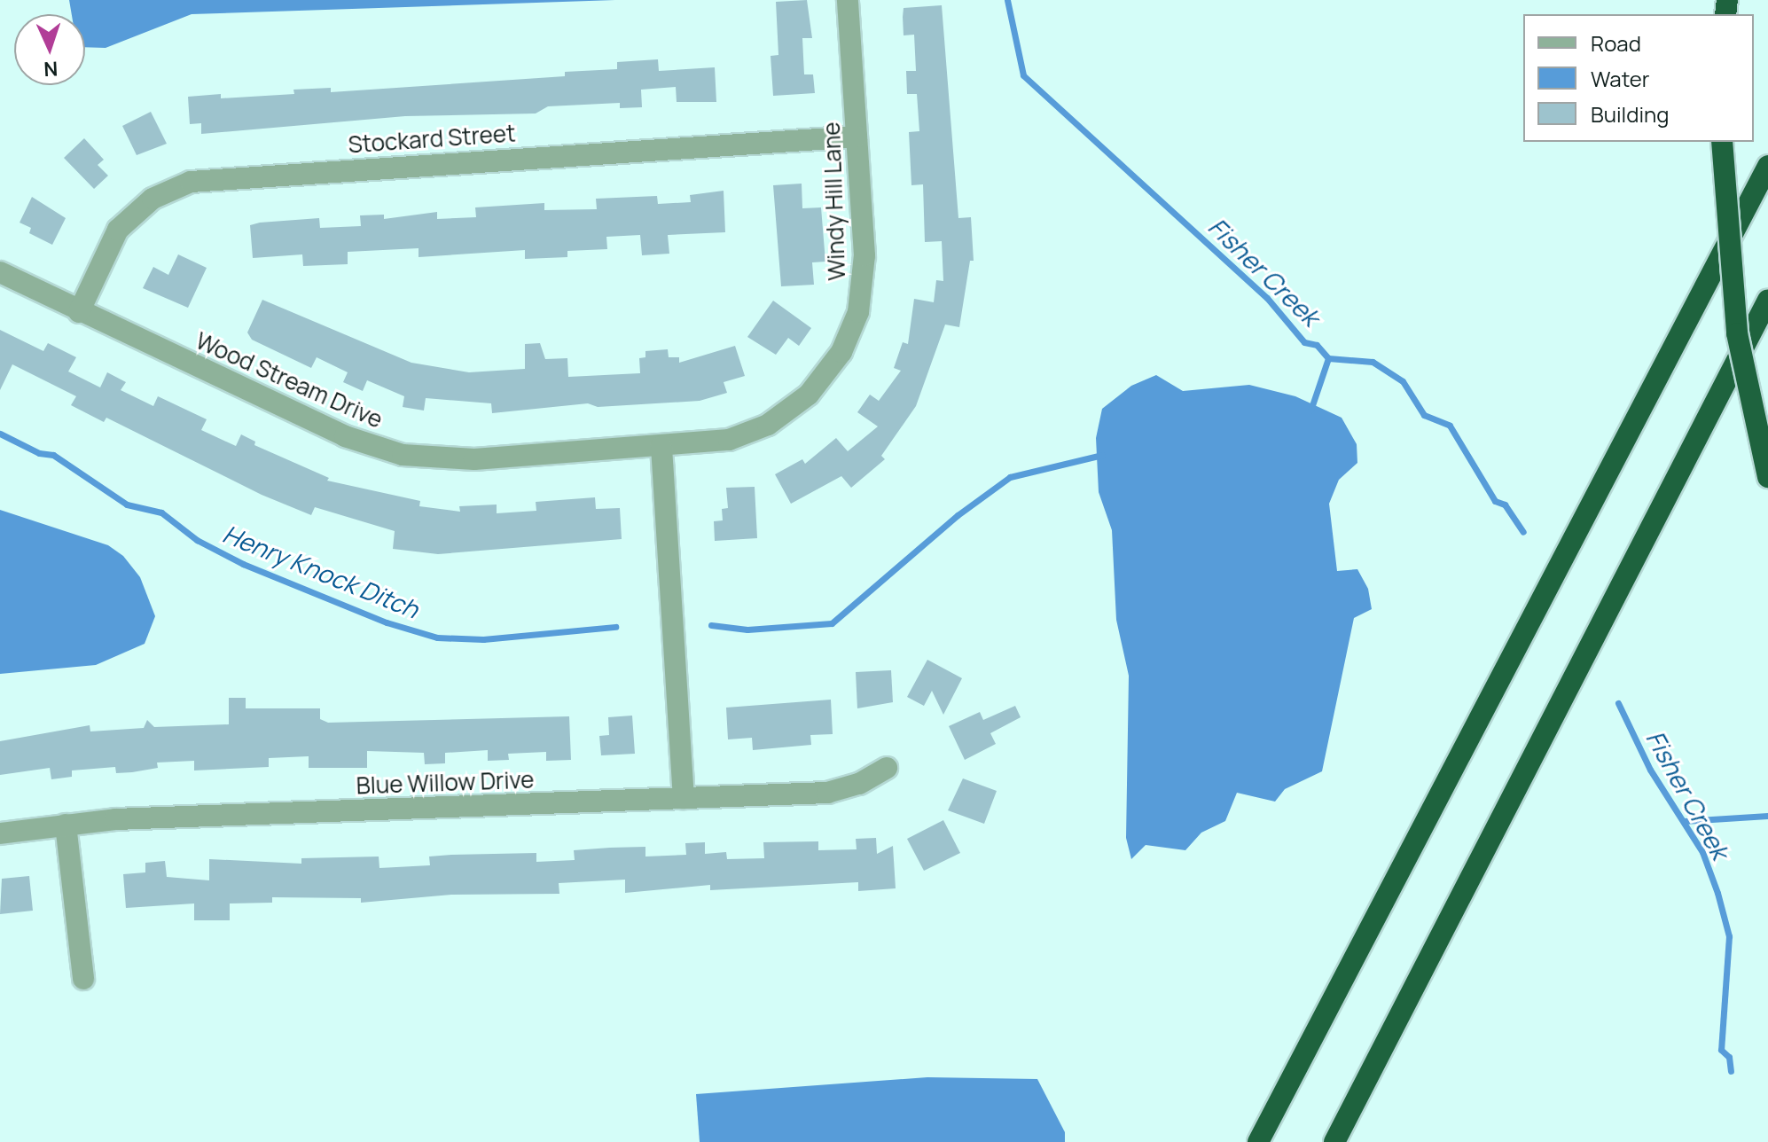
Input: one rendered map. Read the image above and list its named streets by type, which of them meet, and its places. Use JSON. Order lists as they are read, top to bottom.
{
  "streets": {
    "street": [
      "Stockard Street",
      "Windy Hill Lane",
      "Wood Stream Drive",
      "Blue Willow Drive"
    ]
  },
  "crossings": [
    ["Stockard Street", "Windy Hill Lane"],
    ["Stockard Street", "Wood Stream Drive"],
    ["Windy Hill Lane", "Wood Stream Drive"]
  ],
  "water": ["Fisher Creek", "Henry Knock Ditch"],
  "legend": ["Road", "Water", "Building"],
  "north": "bottom"
}
